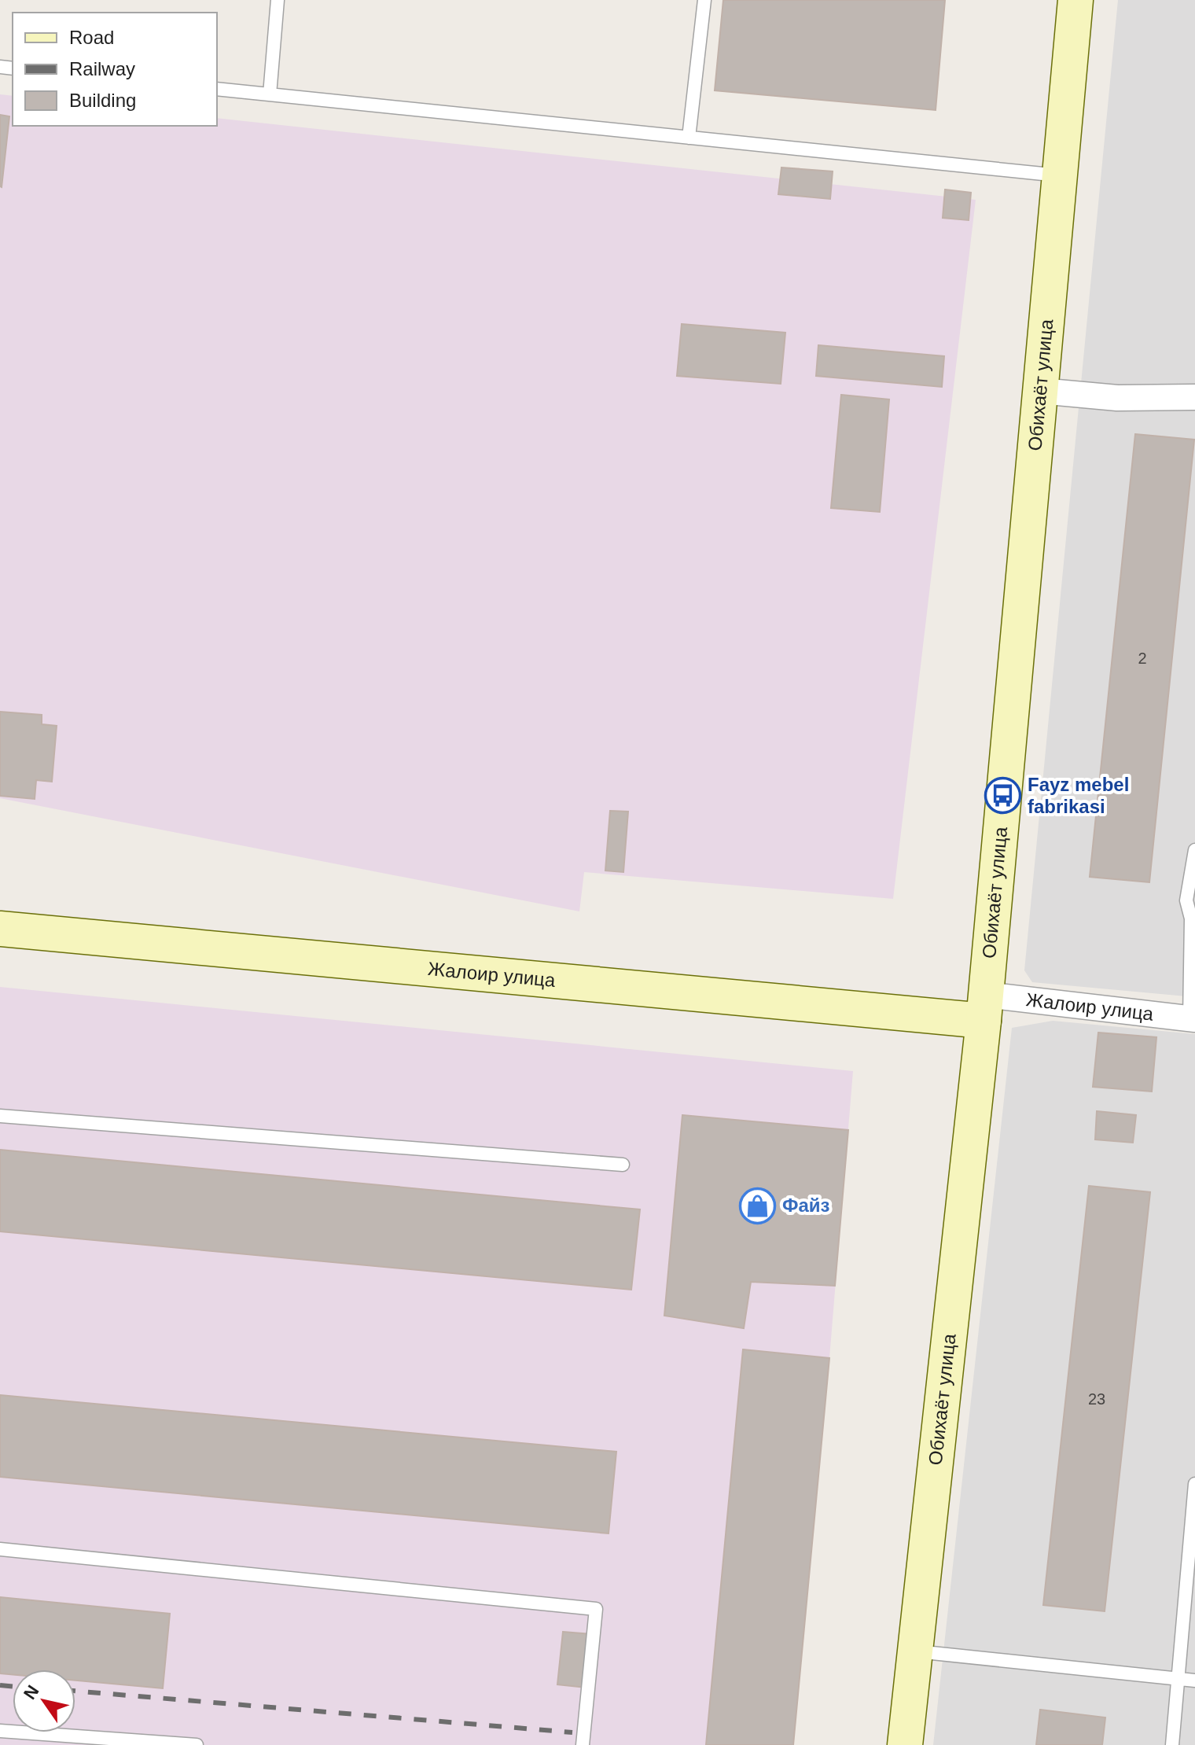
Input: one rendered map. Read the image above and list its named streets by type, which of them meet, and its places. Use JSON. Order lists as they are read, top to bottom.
{
  "streets": {
    "street": ["Обихаёт улица", "Жалоир улица"]
  },
  "crossings": [
    ["Обихаёт улица", "Жалоир улица"]
  ],
  "places": {
    "bus stop": ["Fayz mebel fabrikasi"],
    "shop": ["Файз"]
  },
  "house_numbers": ["2", "23"],
  "legend": ["Road", "Railway", "Building"],
  "north": "top left"
}
